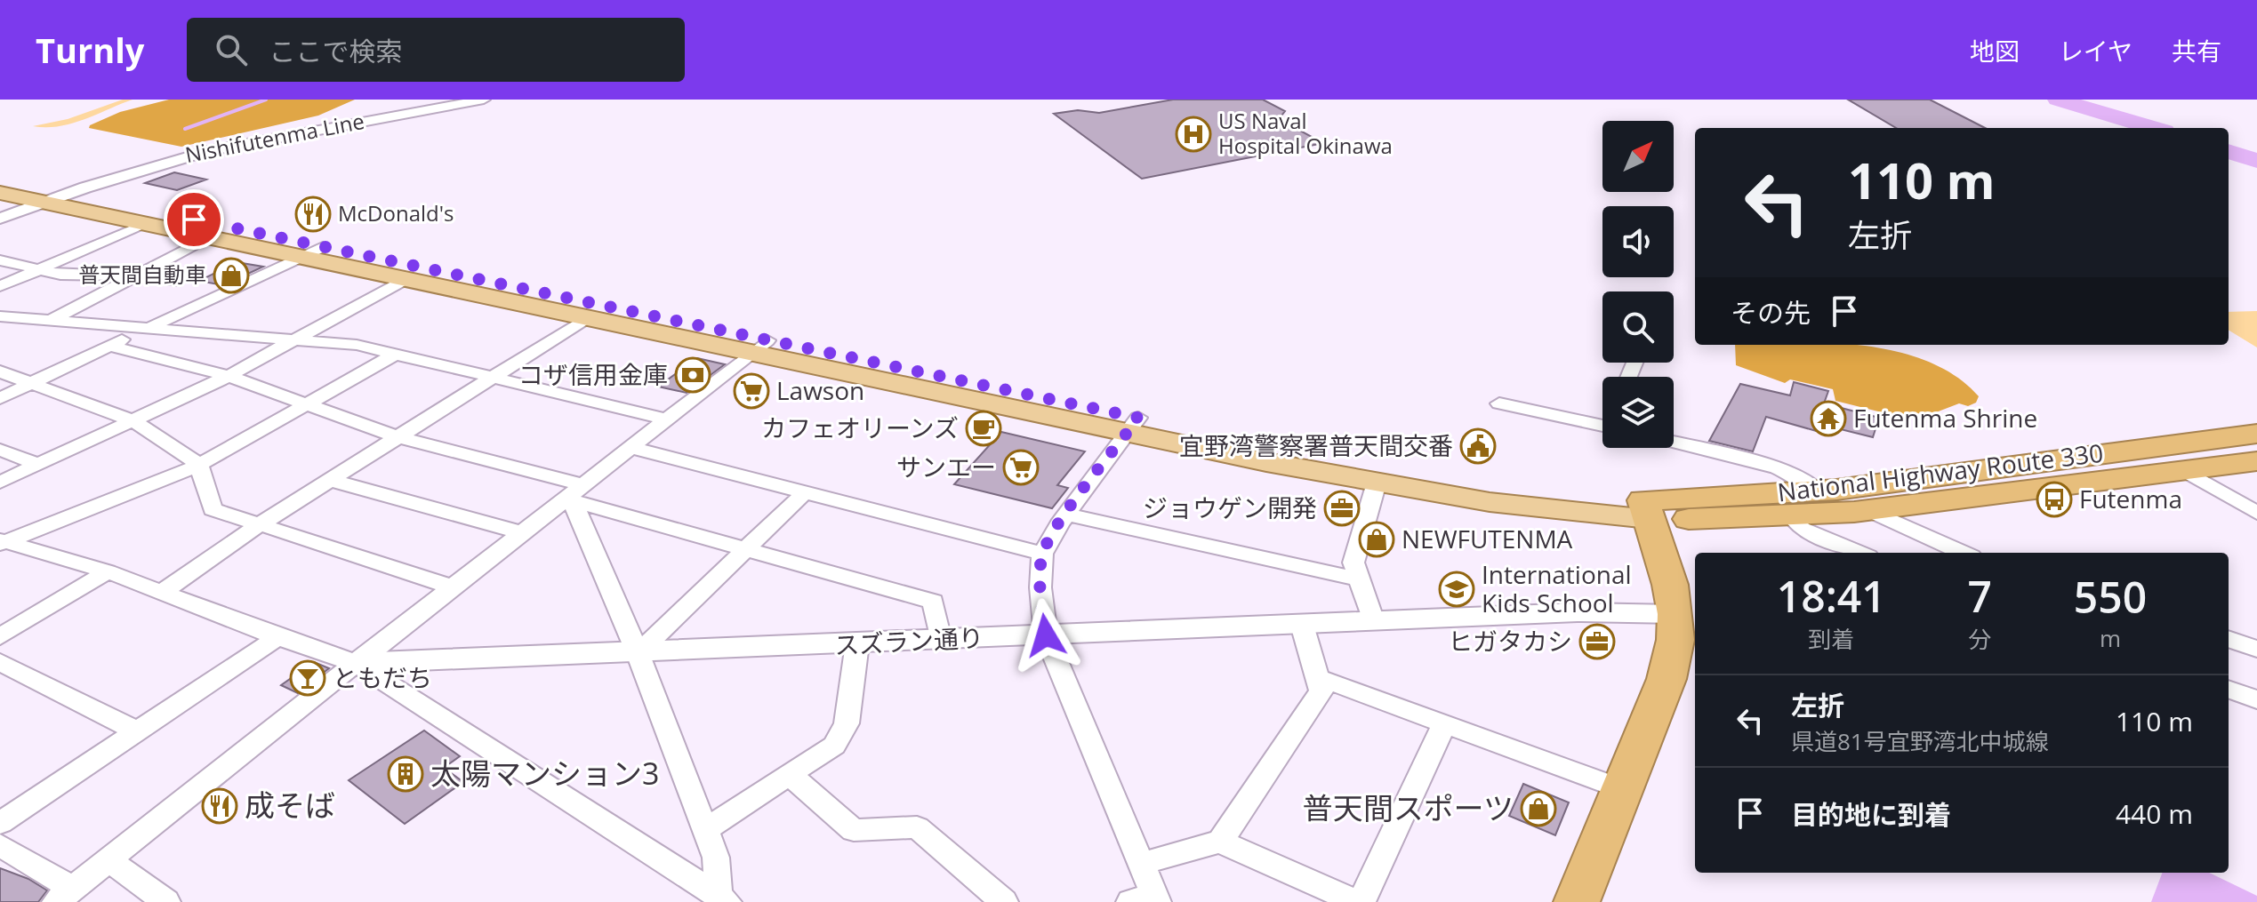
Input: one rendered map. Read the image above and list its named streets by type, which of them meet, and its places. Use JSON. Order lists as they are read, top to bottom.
{
  "streets": {
    "highway": ["National Highway Route 330"],
    "street": ["Nishifutenma Line", "スズラン通り"]
  },
  "places": {
    "hospital": ["US Naval Hospital Okinawa"],
    "restaurant": ["McDonald's", "成そば"],
    "shop": ["普天間自動車", "NEWFUTENMA", "普天間スポーツ"],
    "bank": ["コザ信用金庫"],
    "supermarket": ["Lawson", "サンエー"],
    "temple": ["Futenma Shrine"],
    "cafe": ["カフェオリーンズ"],
    "public building": ["宜野湾警察署普天間交番"],
    "bus stop": ["Futenma"],
    "office": ["ジョウゲン開発", "ヒガタカシ"],
    "school or university": ["International Kids School"],
    "bar": ["ともだち"],
    "building": ["太陽マンション3"]
  },
  "north": "top right",
  "page": {
    "header": "Turnly",
    "search": "ここで検索",
    "nav": ["地図", "レイヤ", "共有"],
    "turn": ["110 m", "左折"],
    "then": "その先",
    "eta": [
      "18:41",
      "到着",
      "7",
      "分",
      "550",
      "m"
    ],
    "list": [
      {
        "name": "左折",
        "note": "県道81号宜野湾北中城線",
        "value": "110 m"
      },
      {
        "name": "目的地に到着",
        "value": "440 m"
      }
    ]
  }
}
